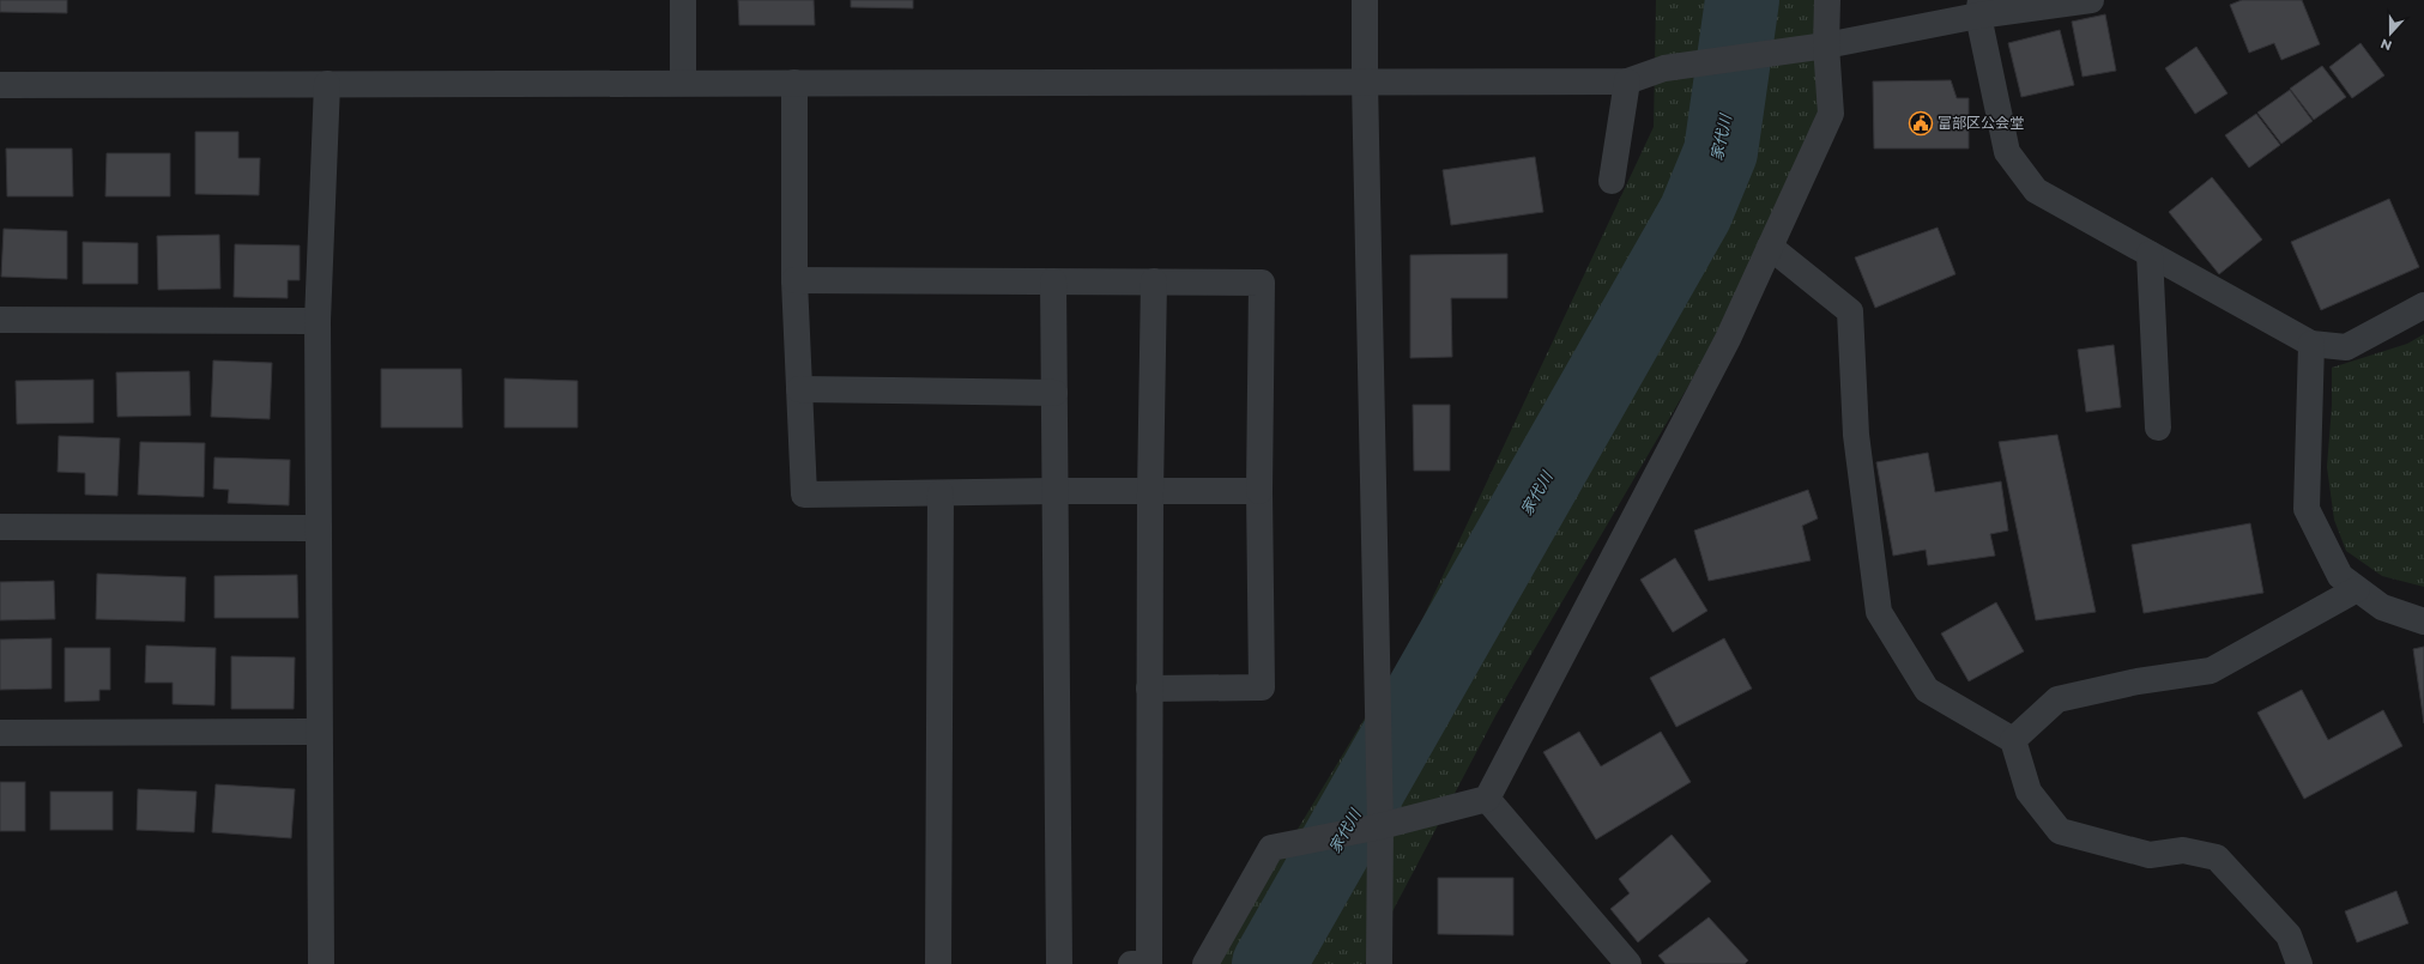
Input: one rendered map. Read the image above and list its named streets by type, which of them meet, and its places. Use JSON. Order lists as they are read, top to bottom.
{
  "water": ["家代川"],
  "places": {
    "public building": ["富部区公会堂"]
  },
  "north": "bottom"
}
